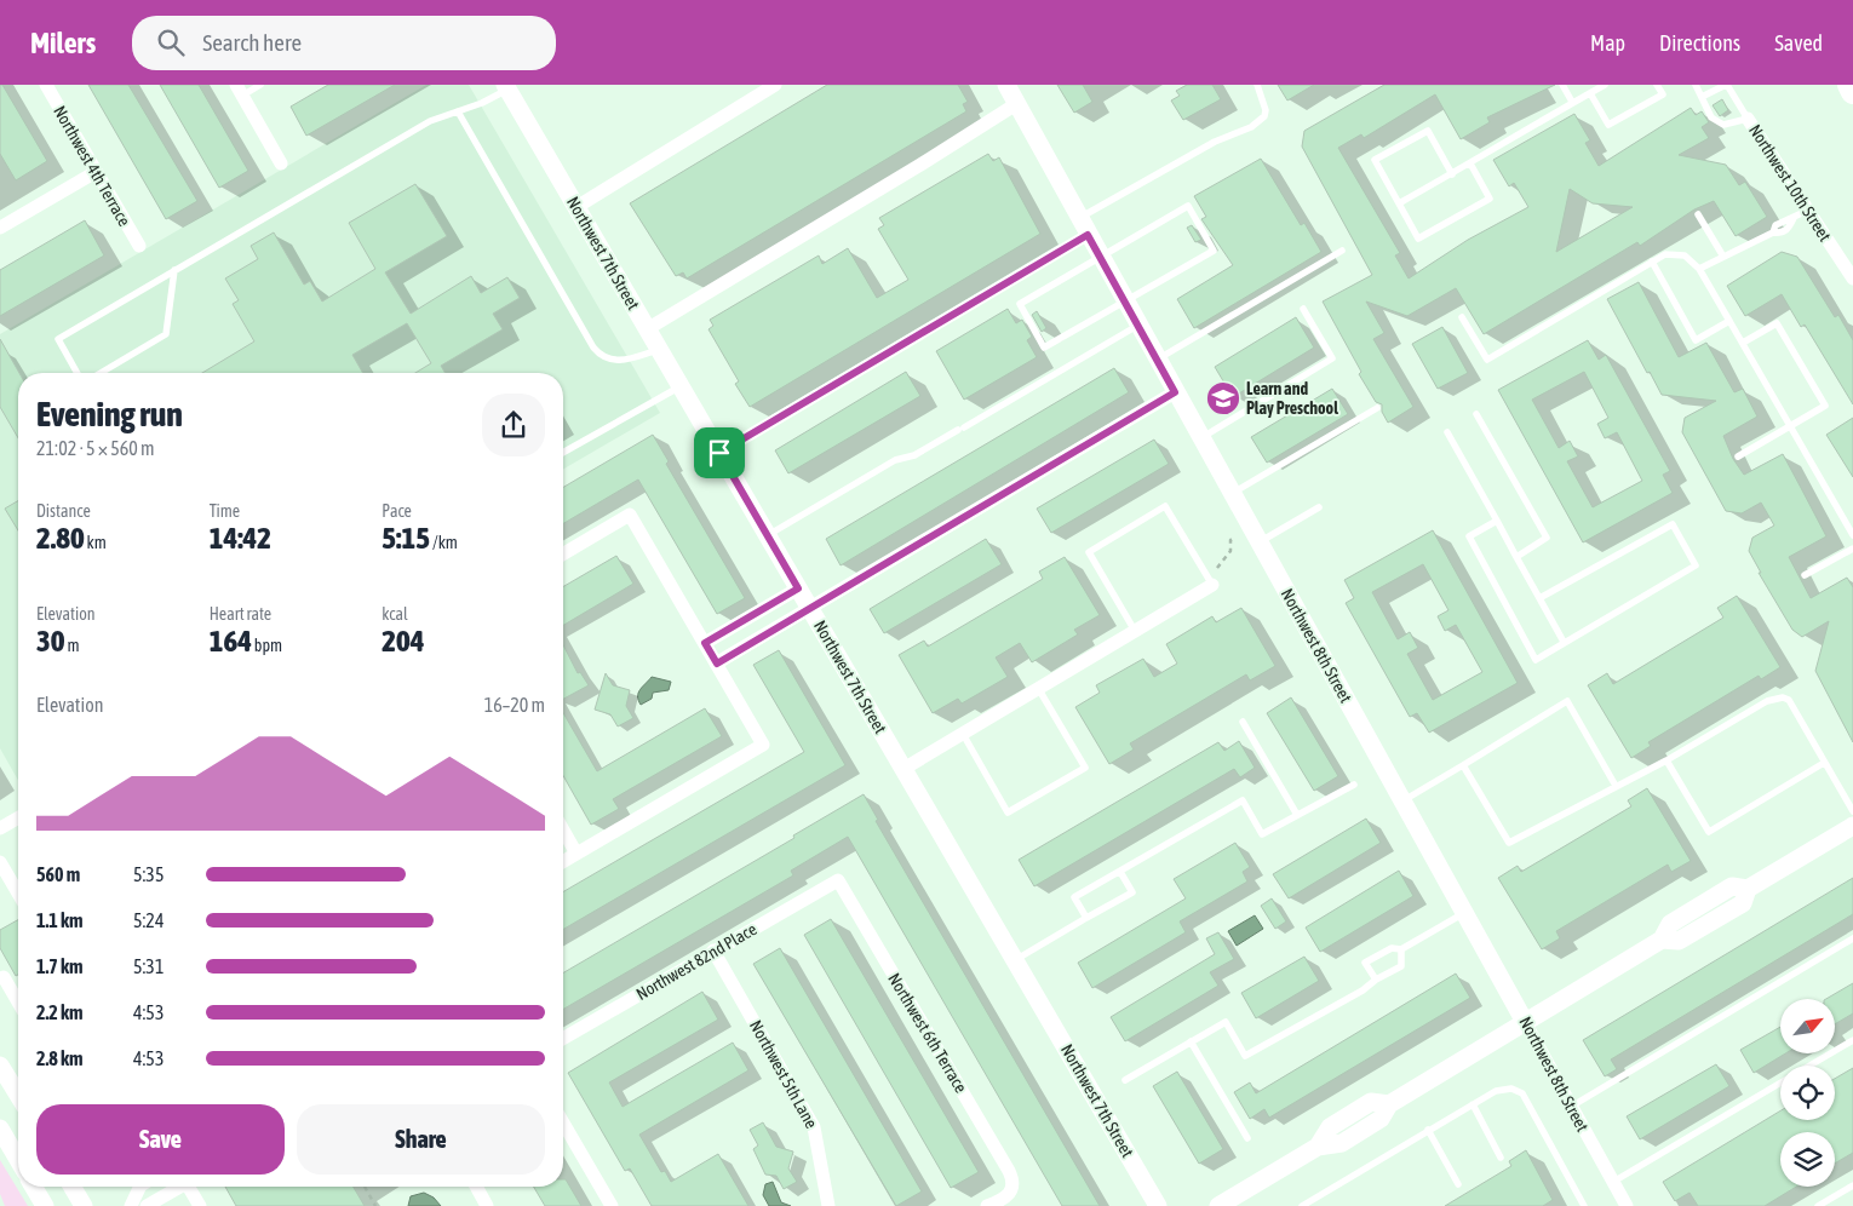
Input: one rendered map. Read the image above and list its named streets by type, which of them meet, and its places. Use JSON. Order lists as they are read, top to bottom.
{
  "streets": {
    "street": [
      "Northwest 4th Terrace",
      "Northwest 10th Street",
      "Northwest 7th Street",
      "Northwest 8th Street",
      "Northwest 82nd Place",
      "Northwest 6th Terrace",
      "Northwest 5th Lane"
    ]
  },
  "crossings": [
    ["Northwest 82nd Place", "Northwest 6th Terrace"],
    ["Northwest 82nd Place", "Northwest 5th Lane"]
  ],
  "places": {
    "school or university": ["Learn and Play Preschool"]
  },
  "north": "top right",
  "page": {
    "header": "Milers",
    "search": "Search here",
    "nav": ["Map", "Directions", "Saved"],
    "heading": ["Evening run", "21:02 · 5 × 560 m"],
    "stats": [
      ["Distance", "2.80 km"],
      ["Time", "14:42"],
      ["Pace", "5:15 /km"],
      ["Elevation", "30 m"],
      ["Heart rate", "164 bpm"],
      ["kcal", "204"]
    ],
    "chart": ["Elevation", "16–20 m"],
    "list": [
      {
        "name": "560 m",
        "note": "5:35"
      },
      {
        "name": "1.1 km",
        "note": "5:24"
      },
      {
        "name": "1.7 km",
        "note": "5:31"
      },
      {
        "name": "2.2 km",
        "note": "4:53"
      },
      {
        "name": "2.8 km",
        "note": "4:53"
      }
    ],
    "buttons": ["Save", "Share"]
  }
}
